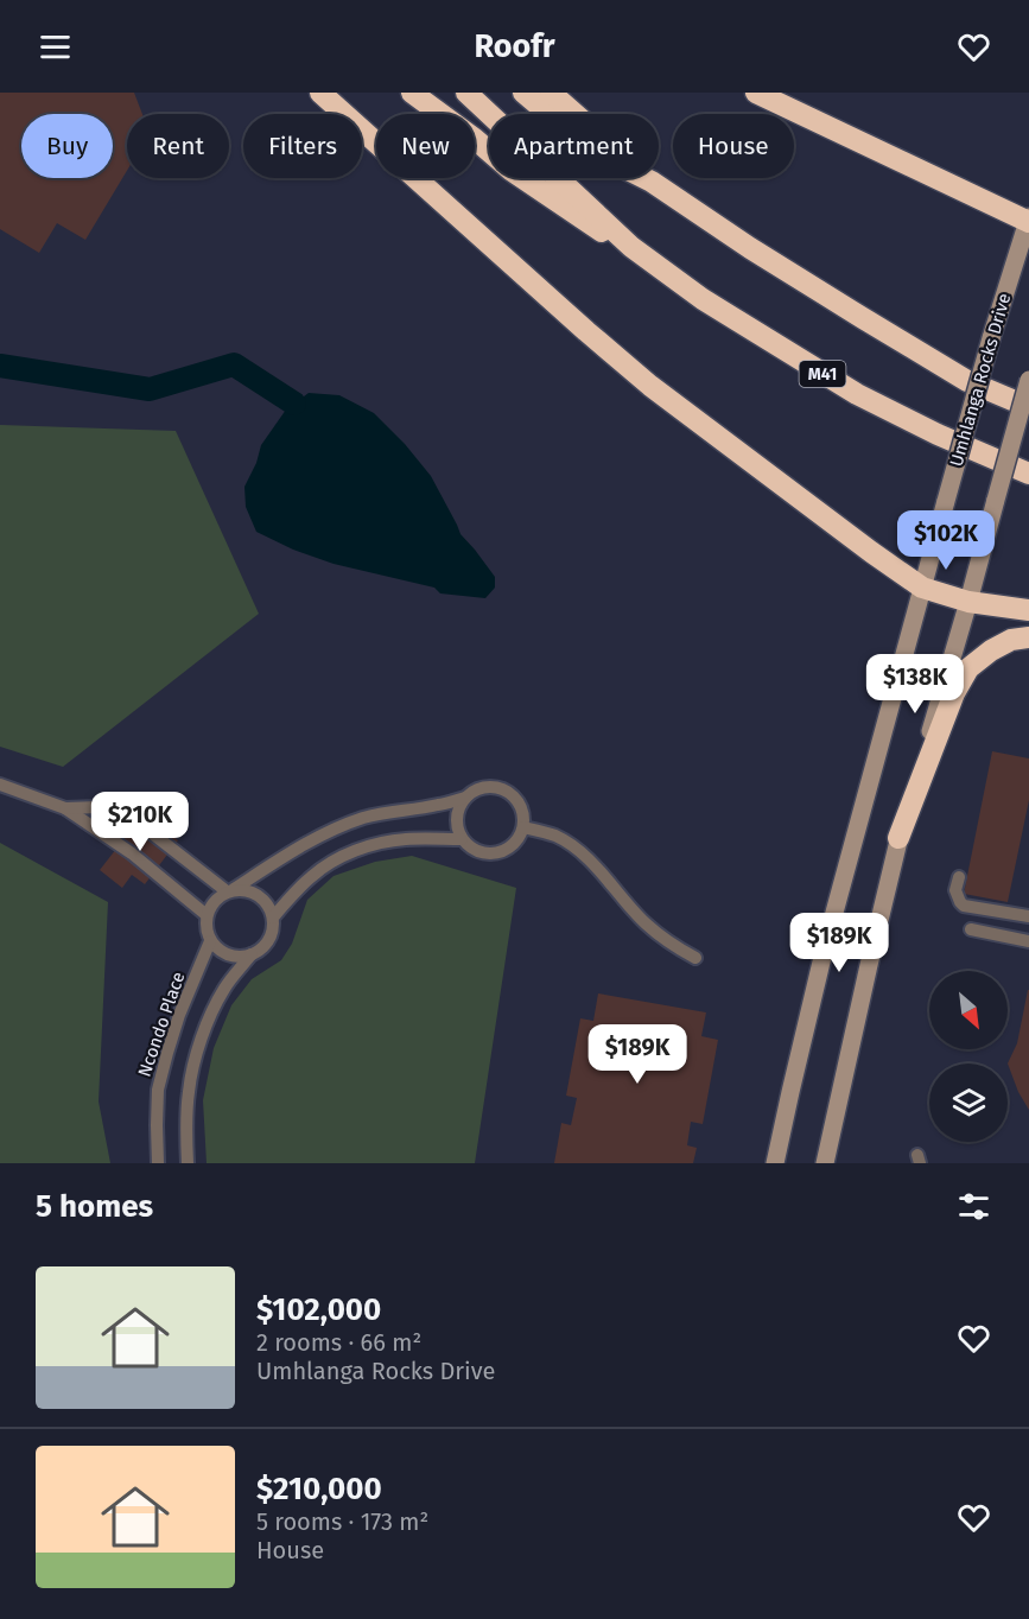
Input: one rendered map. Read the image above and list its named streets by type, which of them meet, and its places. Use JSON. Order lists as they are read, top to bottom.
{
  "streets": {
    "highway": ["M41"],
    "main road": ["Umhlanga Rocks Drive"],
    "lane": ["Ncondo Place"]
  },
  "north": "bottom right",
  "page": {
    "header": "Roofr",
    "chip": [
      "Buy",
      "Rent",
      "Filters",
      "New",
      "Apartment",
      "House"
    ],
    "price": [
      "$102K",
      "$138K",
      "$210K",
      "$189K",
      "$189K"
    ],
    "heading": "5 homes",
    "list": [
      {
        "name": "$102,000",
        "note": "2 rooms · 66 m² · Umhlanga Rocks Drive"
      },
      {
        "name": "$210,000",
        "note": "5 rooms · 173 m² · House"
      }
    ]
  }
}
